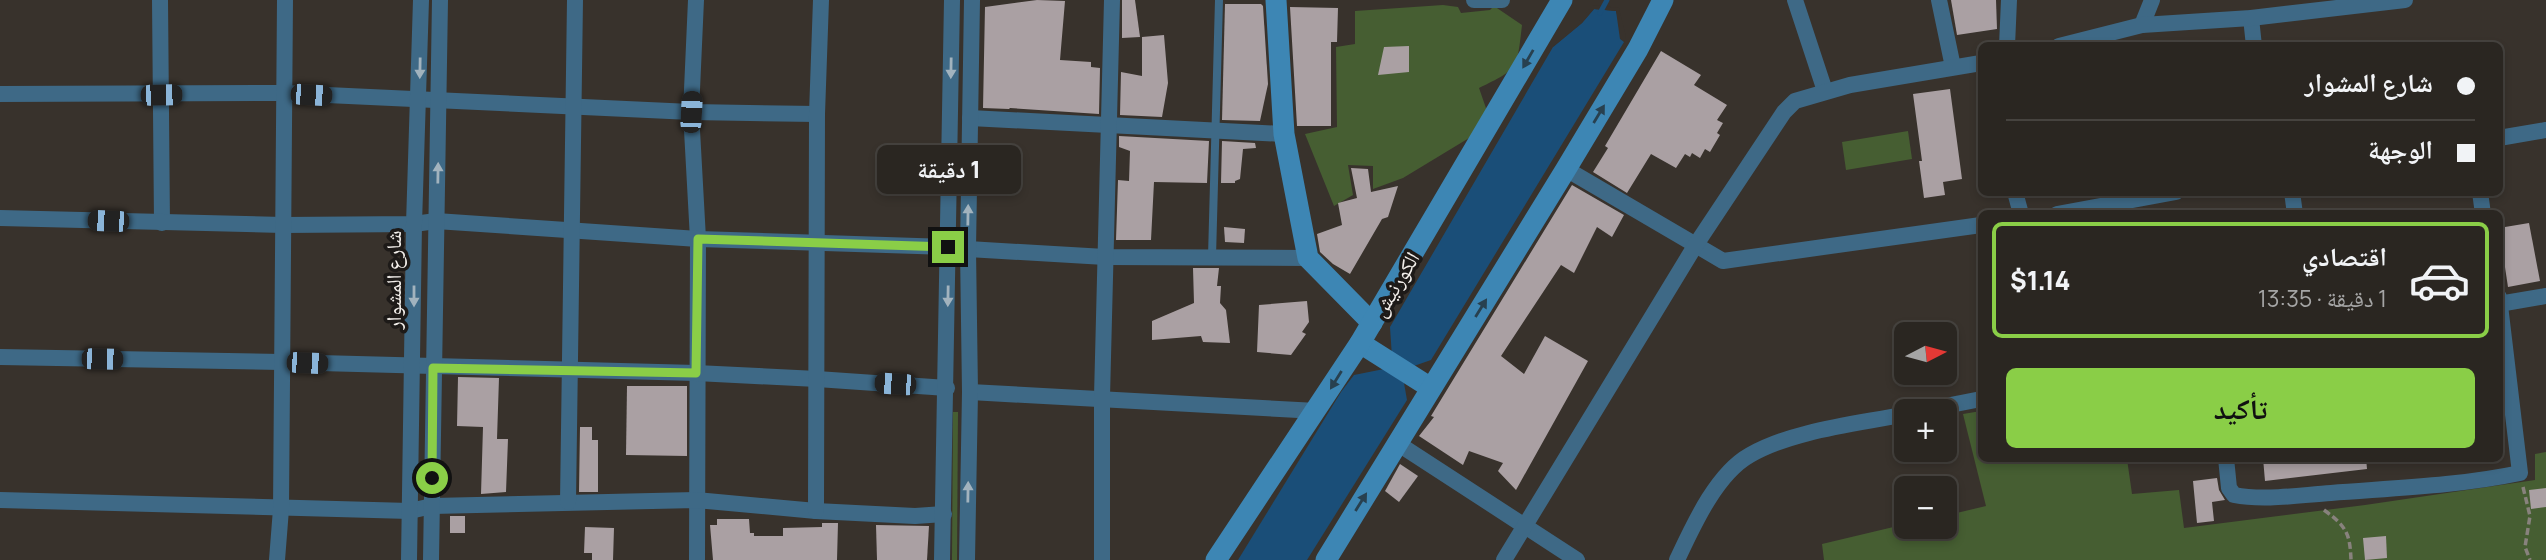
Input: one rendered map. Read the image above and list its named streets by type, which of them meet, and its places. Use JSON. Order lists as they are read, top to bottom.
{
  "streets": {
    "main road": ["الكورنيش"],
    "street": ["شارع المشوار"]
  },
  "north": "right",
  "page": {
    "banner": ["شارع المشوار", "الوجهة"],
    "bubble": "1 دقيقة",
    "list": [
      {
        "name": "اقتصادي",
        "note": "1 دقيقة · 13:35",
        "value": "$1.14"
      }
    ],
    "map_buttons": ["+", "−"],
    "buttons": "تأكيد"
  }
}
